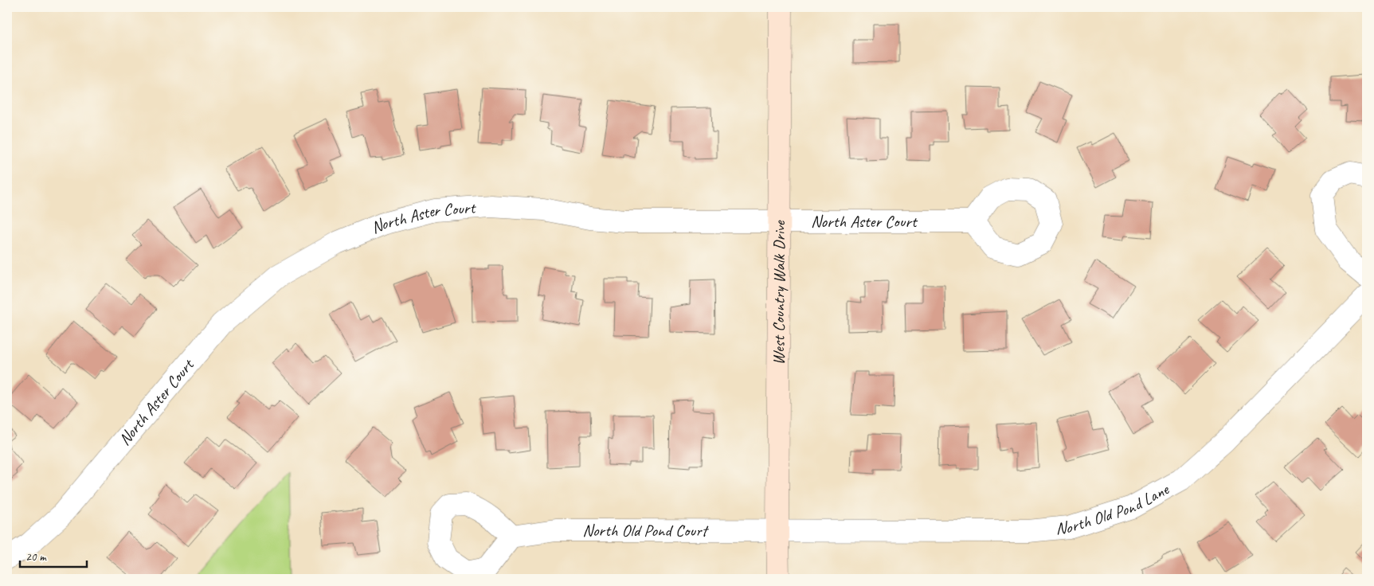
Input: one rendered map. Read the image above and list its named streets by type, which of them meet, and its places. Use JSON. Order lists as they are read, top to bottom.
{
  "streets": {
    "street": [
      "North Aster Court",
      "West Country Walk Drive",
      "North Old Pond Lane",
      "North Old Pond Court"
    ]
  },
  "crossings": [
    ["North Aster Court", "West Country Walk Drive"],
    ["West Country Walk Drive", "North Old Pond Lane"],
    ["West Country Walk Drive", "North Old Pond Court"],
    ["North Old Pond Lane", "North Old Pond Court"]
  ],
  "scale_bar": "20 m"
}
